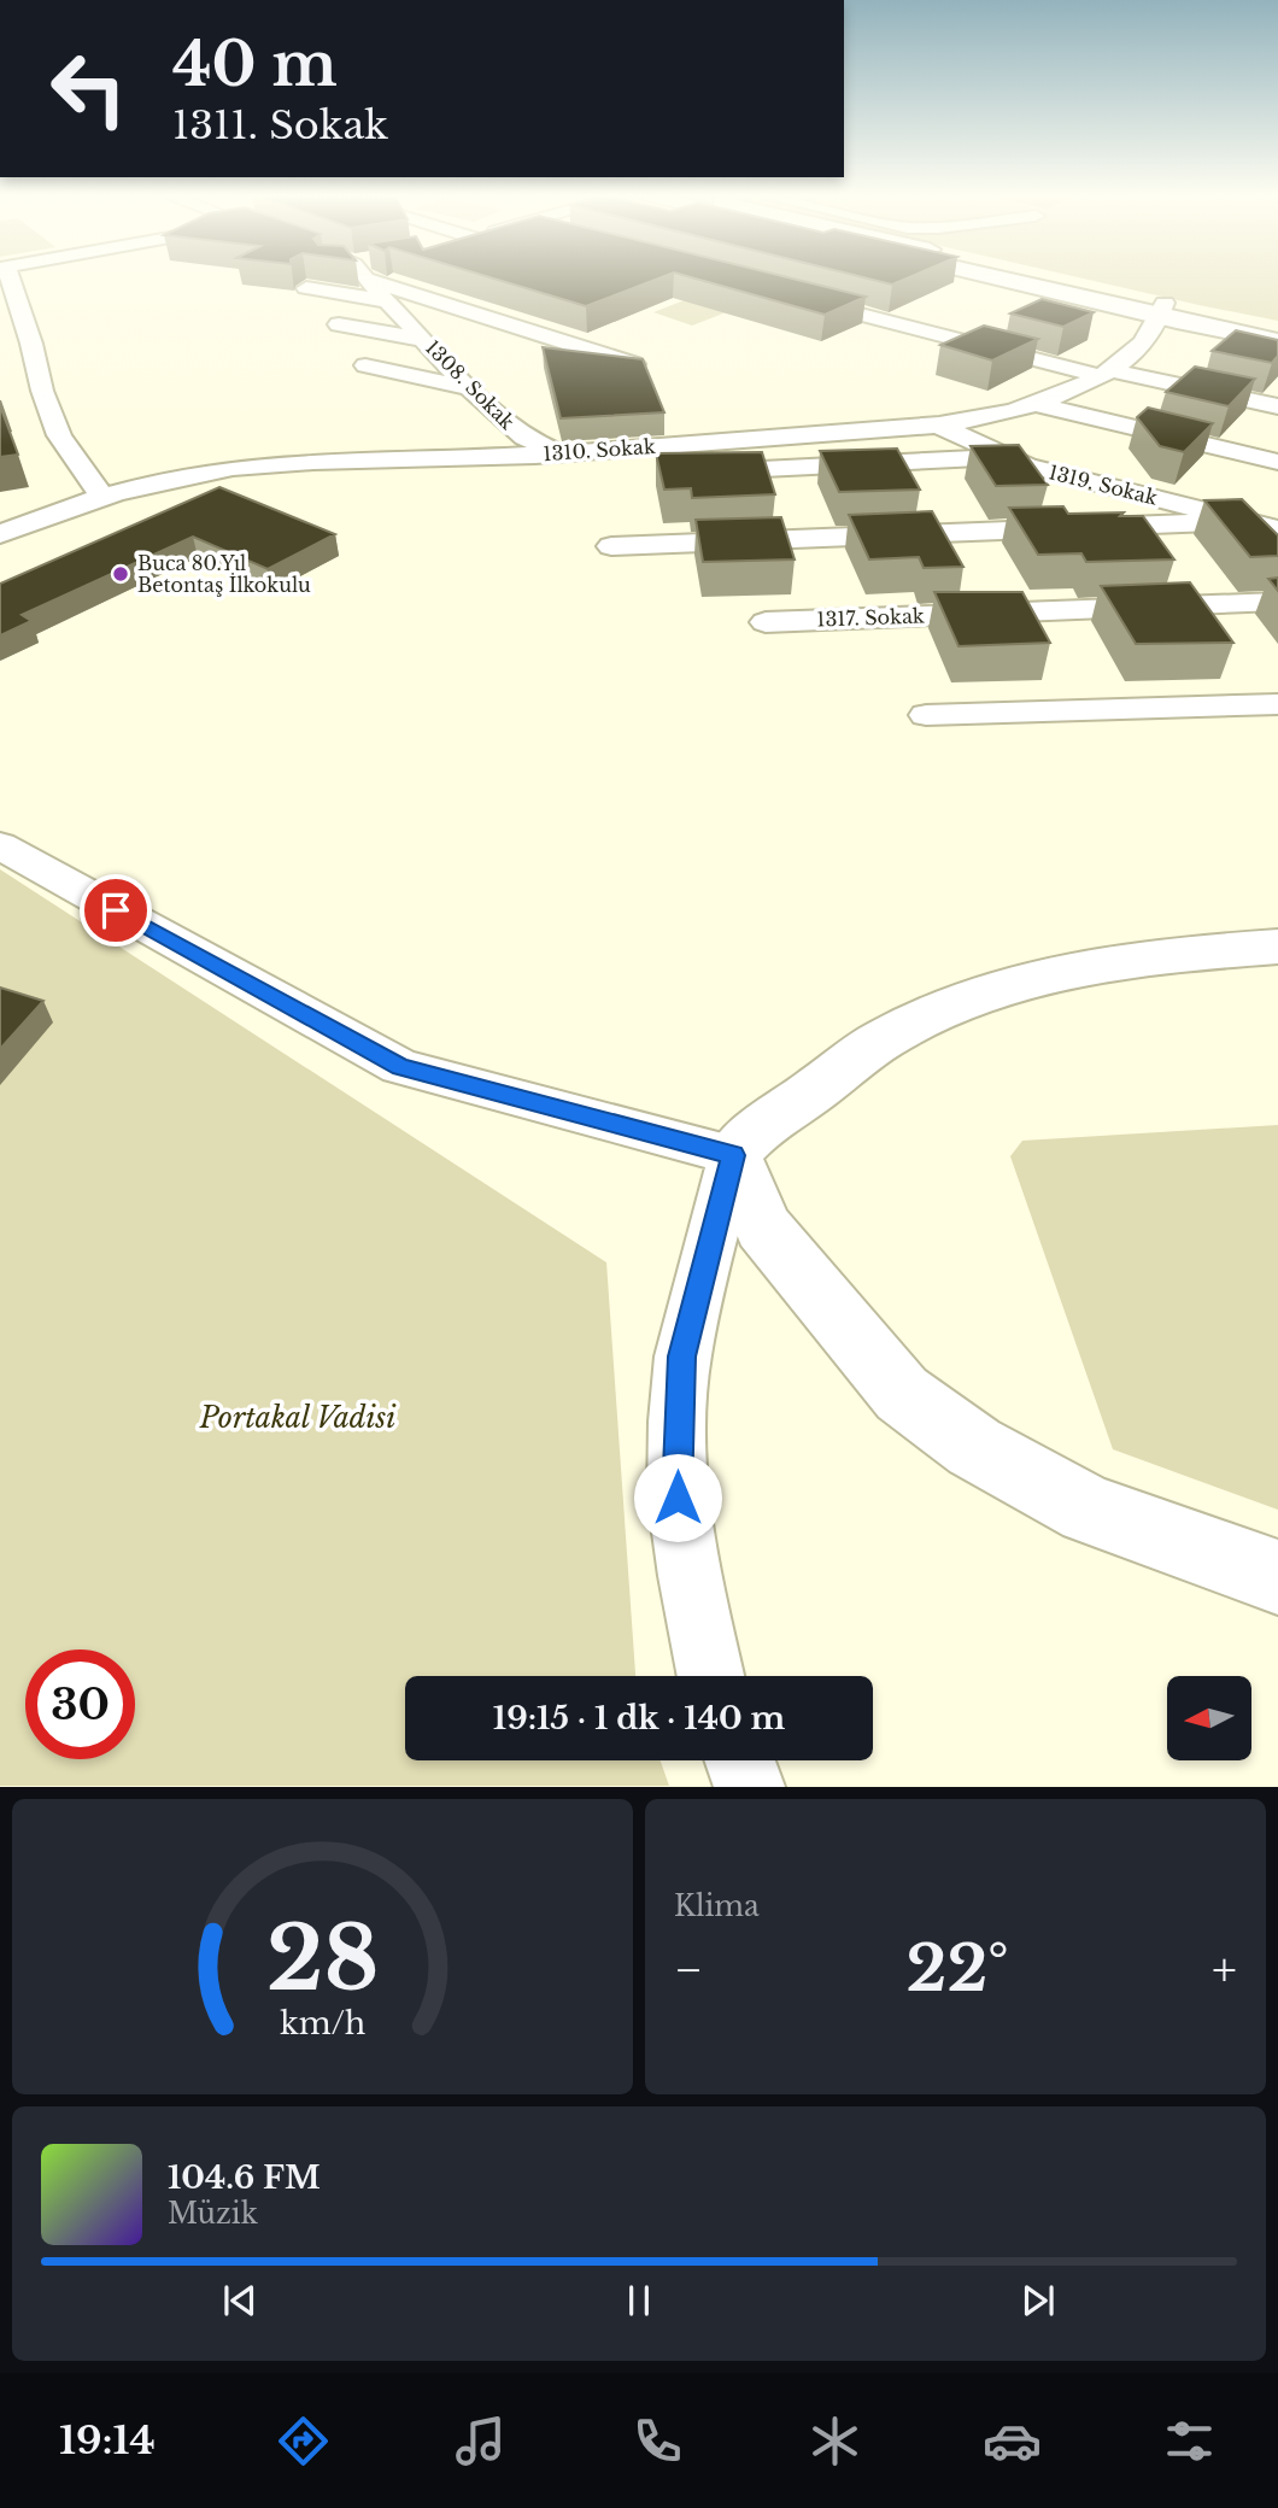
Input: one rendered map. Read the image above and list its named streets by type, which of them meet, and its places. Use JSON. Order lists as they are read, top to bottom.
{
  "streets": {
    "street": [
      "1308. Sokak",
      "1310. Sokak",
      "1319. Sokak",
      "1317. Sokak"
    ]
  },
  "crossings": [
    ["1308. Sokak", "1310. Sokak"],
    ["1310. Sokak", "1319. Sokak"]
  ],
  "parks": ["Portakal Vadisi"],
  "places": ["Buca 80.Yıl Betontaş İlkokulu"],
  "north": "left",
  "page": {
    "turn": ["40 m", "1311. Sokak"],
    "limit": "30",
    "trip": "19:15 · 1 dk · 140 m",
    "tile": "Klima",
    "heat": ["−", "22°", "+"],
    "song": ["104.6 FM", "Müzik"],
    "tabs": "19:14",
    "gauge": ["28", "km/h"]
  }
}
